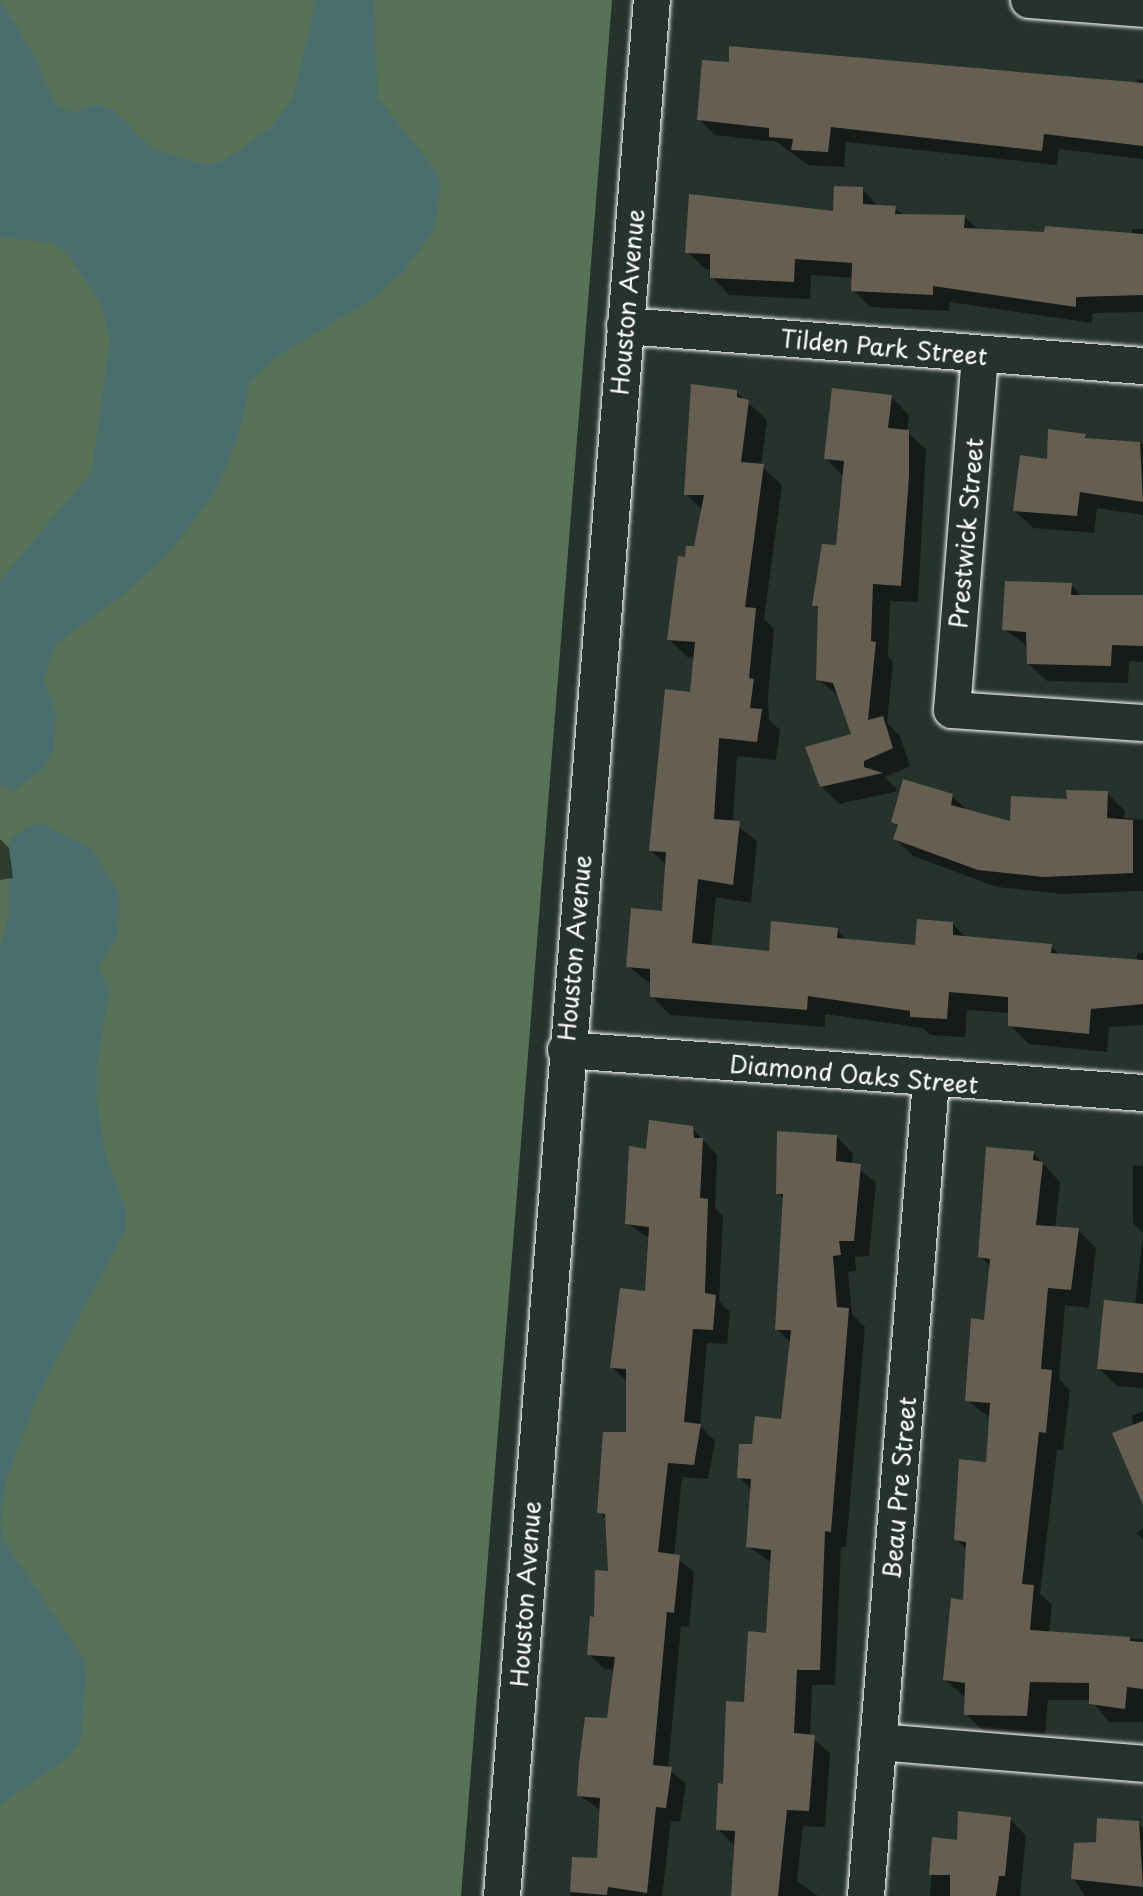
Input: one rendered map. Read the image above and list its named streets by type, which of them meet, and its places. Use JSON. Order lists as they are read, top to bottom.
{
  "streets": {
    "street": [
      "Houston Avenue",
      "Tilden Park Street",
      "Prestwick Street",
      "Diamond Oaks Street",
      "Beau Pre Street"
    ]
  },
  "crossings": [
    ["Houston Avenue", "Tilden Park Street"],
    ["Houston Avenue", "Diamond Oaks Street"],
    ["Tilden Park Street", "Prestwick Street"],
    ["Diamond Oaks Street", "Beau Pre Street"]
  ]
}
